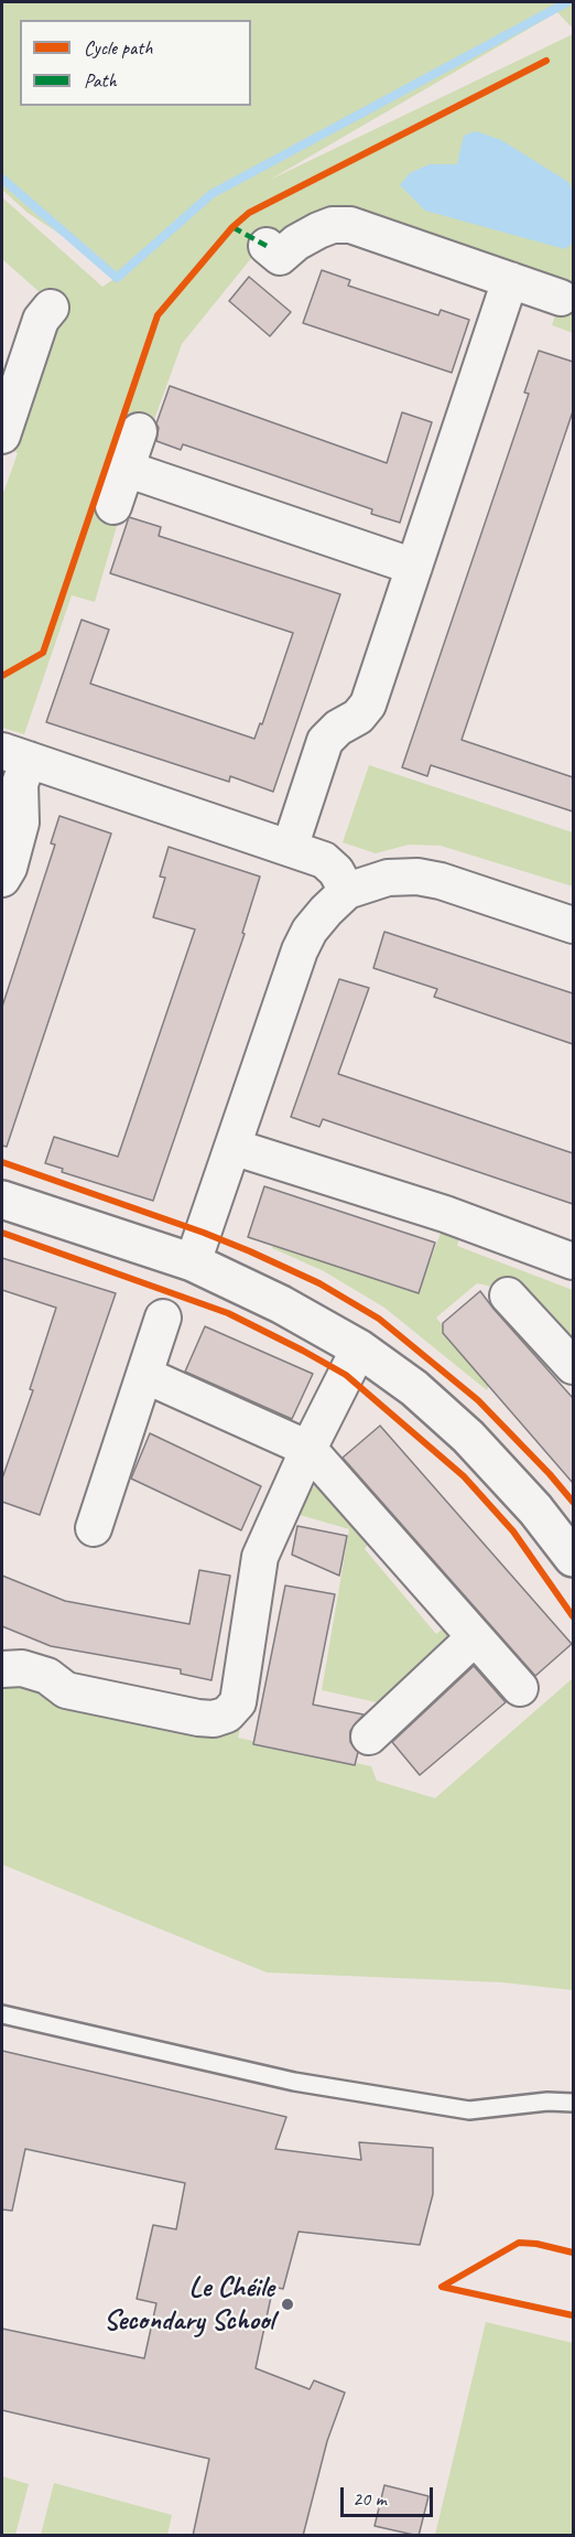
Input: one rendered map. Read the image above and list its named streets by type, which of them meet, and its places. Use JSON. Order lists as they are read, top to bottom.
{
  "places": ["Le Chéile Secondary School"],
  "legend": ["Cycle path", "Path"],
  "scale_bar": "20 m"
}
